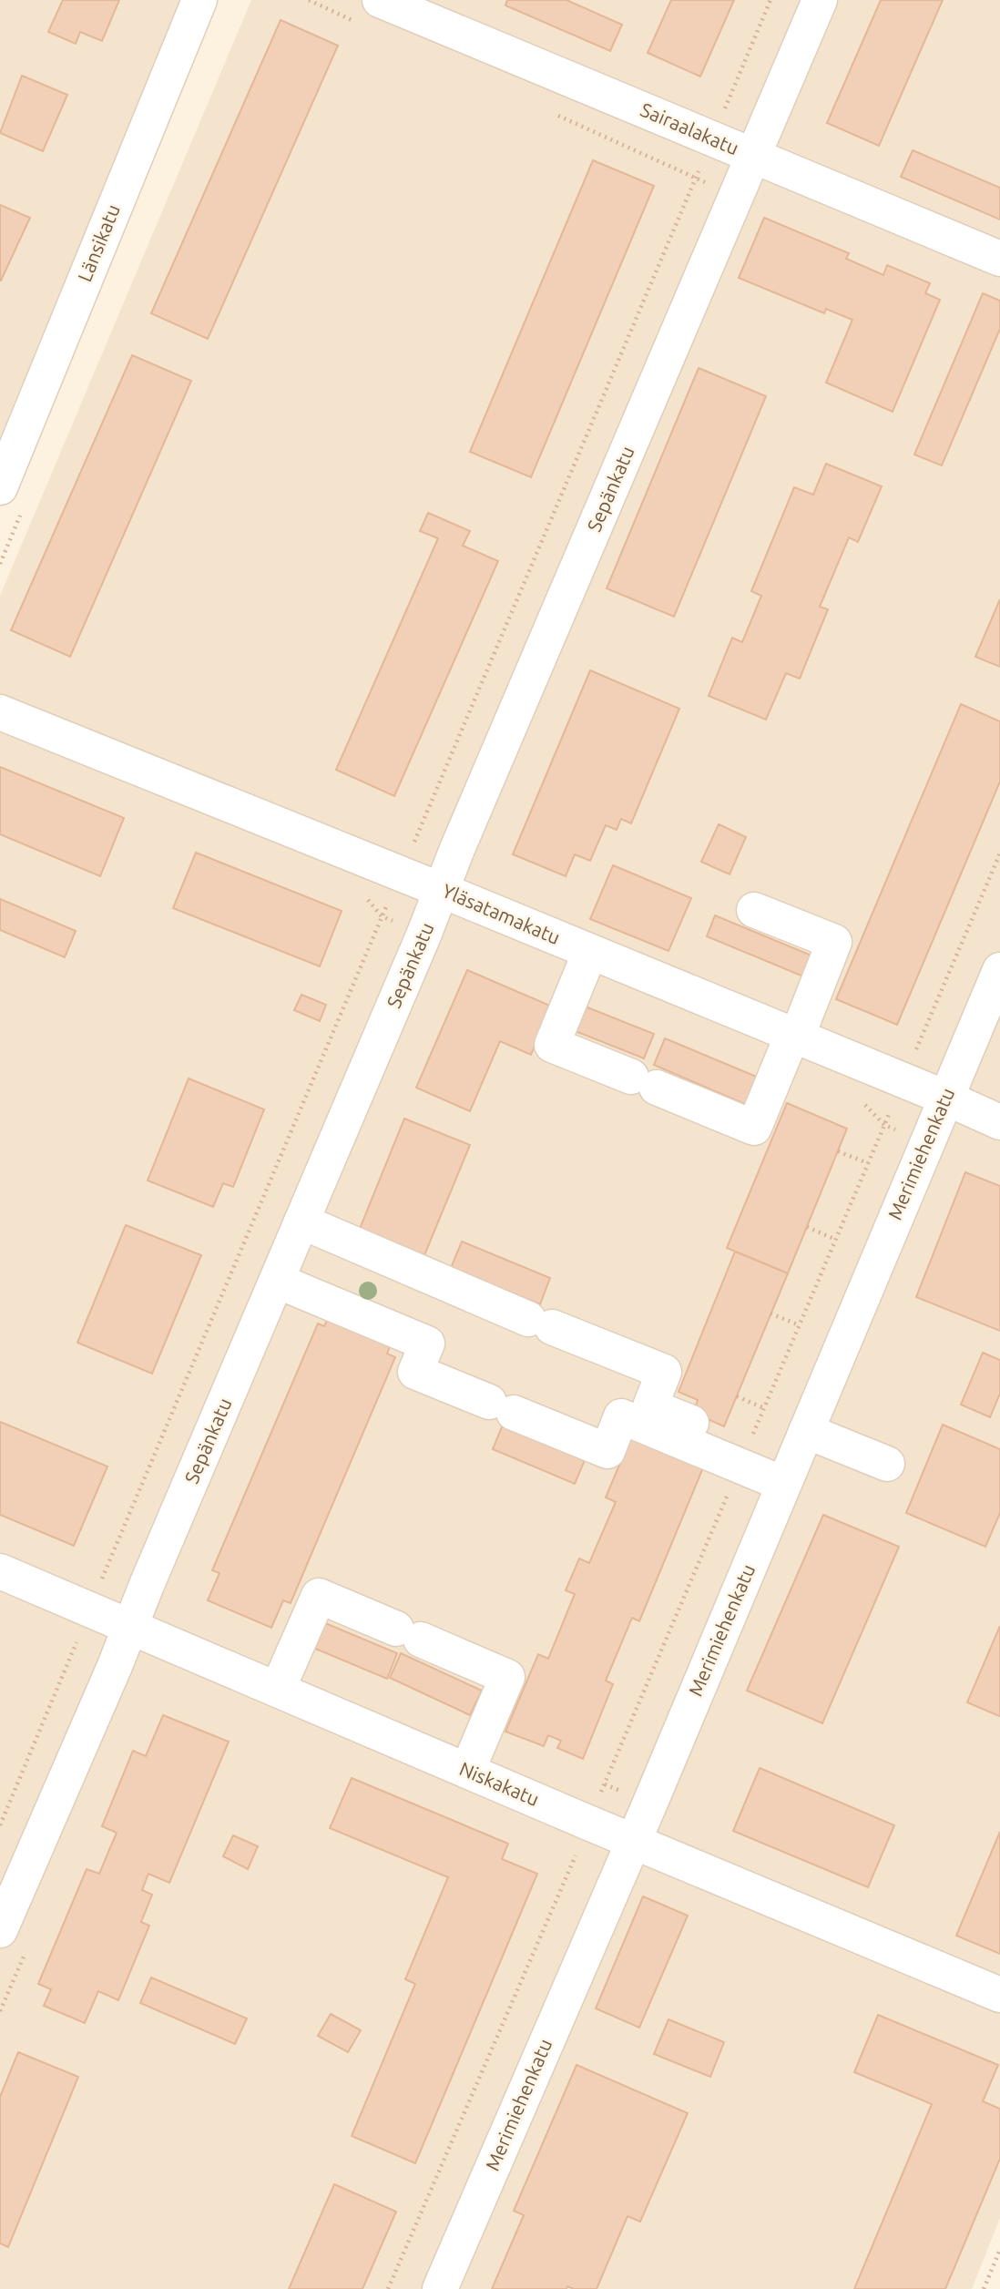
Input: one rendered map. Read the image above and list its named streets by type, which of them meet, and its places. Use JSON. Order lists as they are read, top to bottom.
{
  "streets": {
    "street": [
      "Sairaalakatu",
      "Länsikatu",
      "Sepänkatu",
      "Yläsatamakatu",
      "Merimiehenkatu",
      "Niskakatu"
    ]
  },
  "crossings": [
    ["Sairaalakatu", "Sepänkatu"],
    ["Sepänkatu", "Yläsatamakatu"],
    ["Sepänkatu", "Niskakatu"],
    ["Yläsatamakatu", "Merimiehenkatu"],
    ["Merimiehenkatu", "Niskakatu"]
  ]
}
